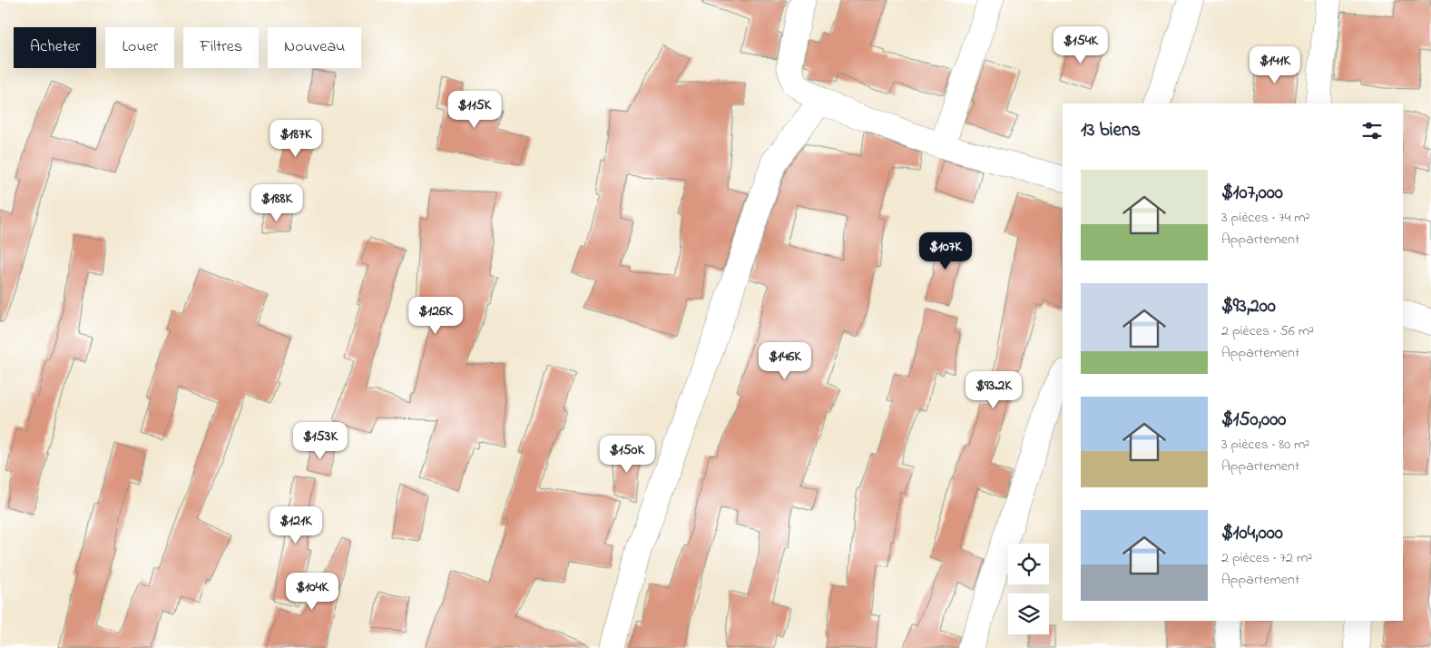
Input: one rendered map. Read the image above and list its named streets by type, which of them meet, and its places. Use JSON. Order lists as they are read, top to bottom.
{
  "page": {
    "price": [
      "$154K",
      "$141K",
      "$115K",
      "$187K",
      "$188K",
      "$107K",
      "$126K",
      "$146K",
      "$93.2K",
      "$153K",
      "$150K",
      "$121K",
      "$104K"
    ],
    "chip": [
      "Acheter",
      "Louer",
      "Filtres",
      "Nouveau"
    ],
    "heading": "13 biens",
    "list": [
      {
        "name": "$107,000",
        "note": "3 pièces · 74 m² · Appartement"
      },
      {
        "name": "$93,200",
        "note": "2 pièces · 56 m² · Appartement"
      },
      {
        "name": "$150,000",
        "note": "3 pièces · 80 m² · Appartement"
      },
      {
        "name": "$104,000",
        "note": "2 pièces · 72 m² · Appartement"
      }
    ]
  }
}
